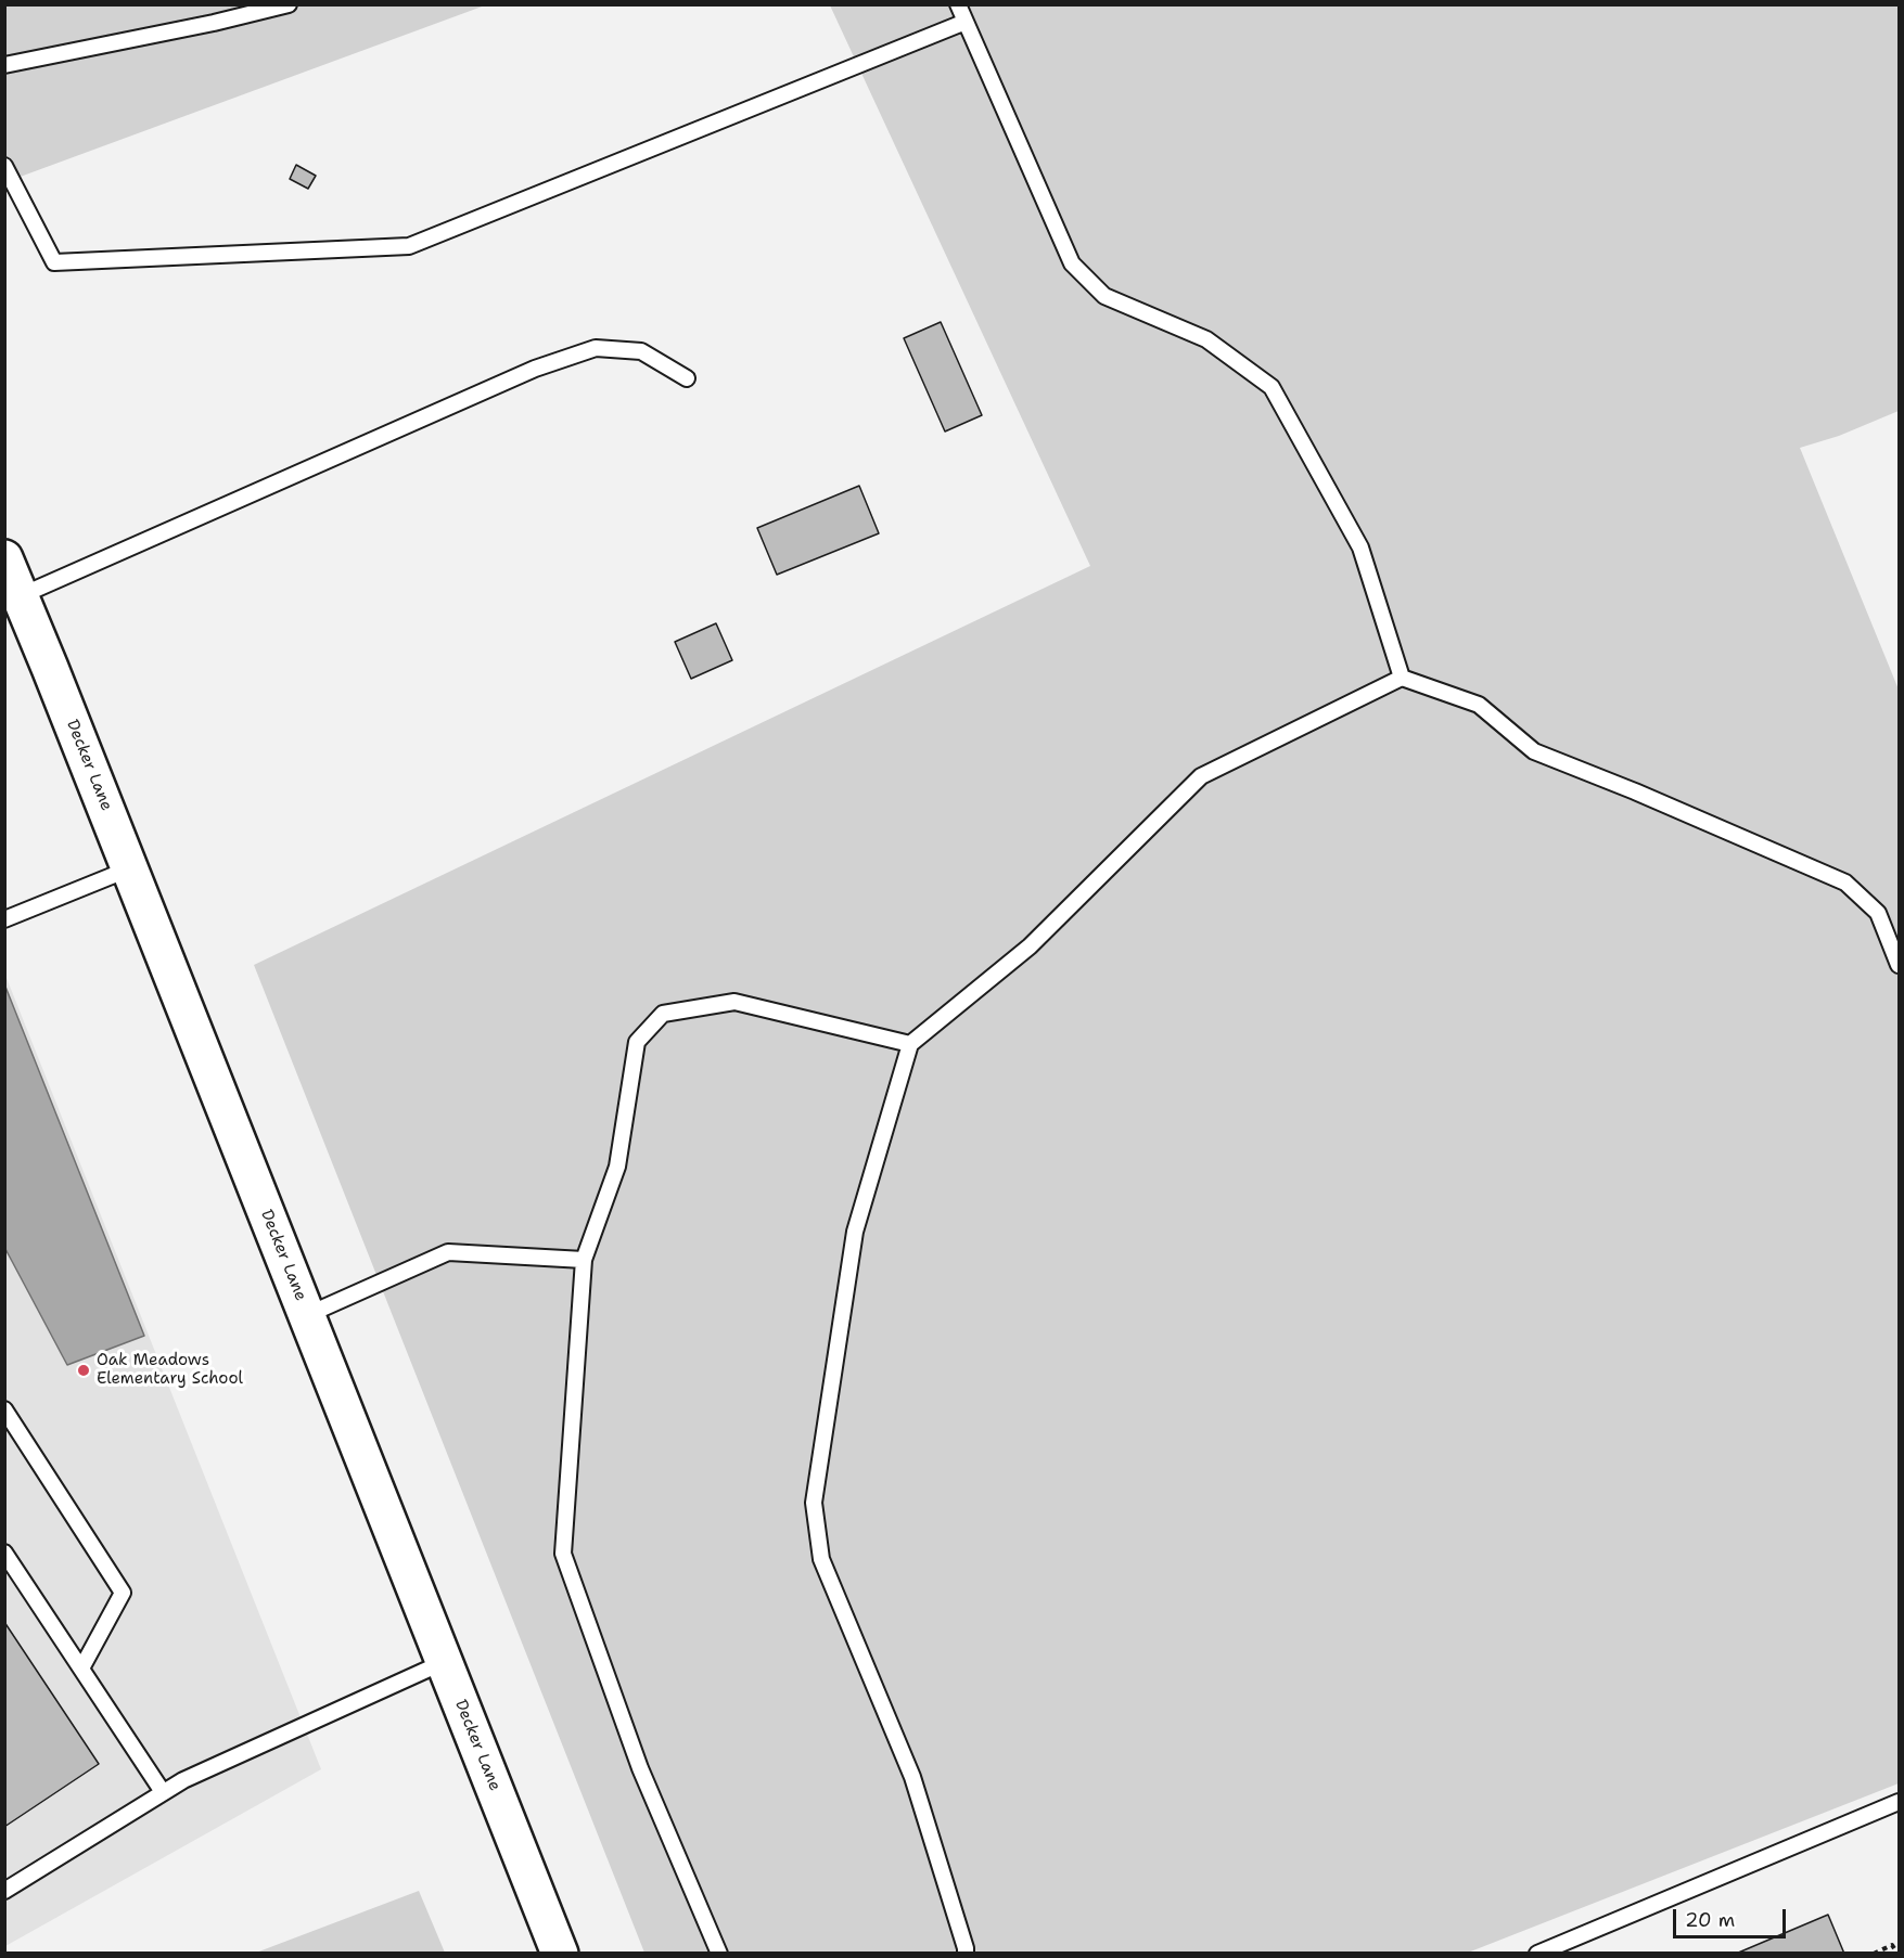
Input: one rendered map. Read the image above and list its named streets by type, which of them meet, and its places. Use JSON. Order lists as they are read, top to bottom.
{
  "streets": {
    "main road": ["Decker Lane"]
  },
  "places": ["Oak Meadows Elementary School"],
  "scale_bar": "20 m"
}
